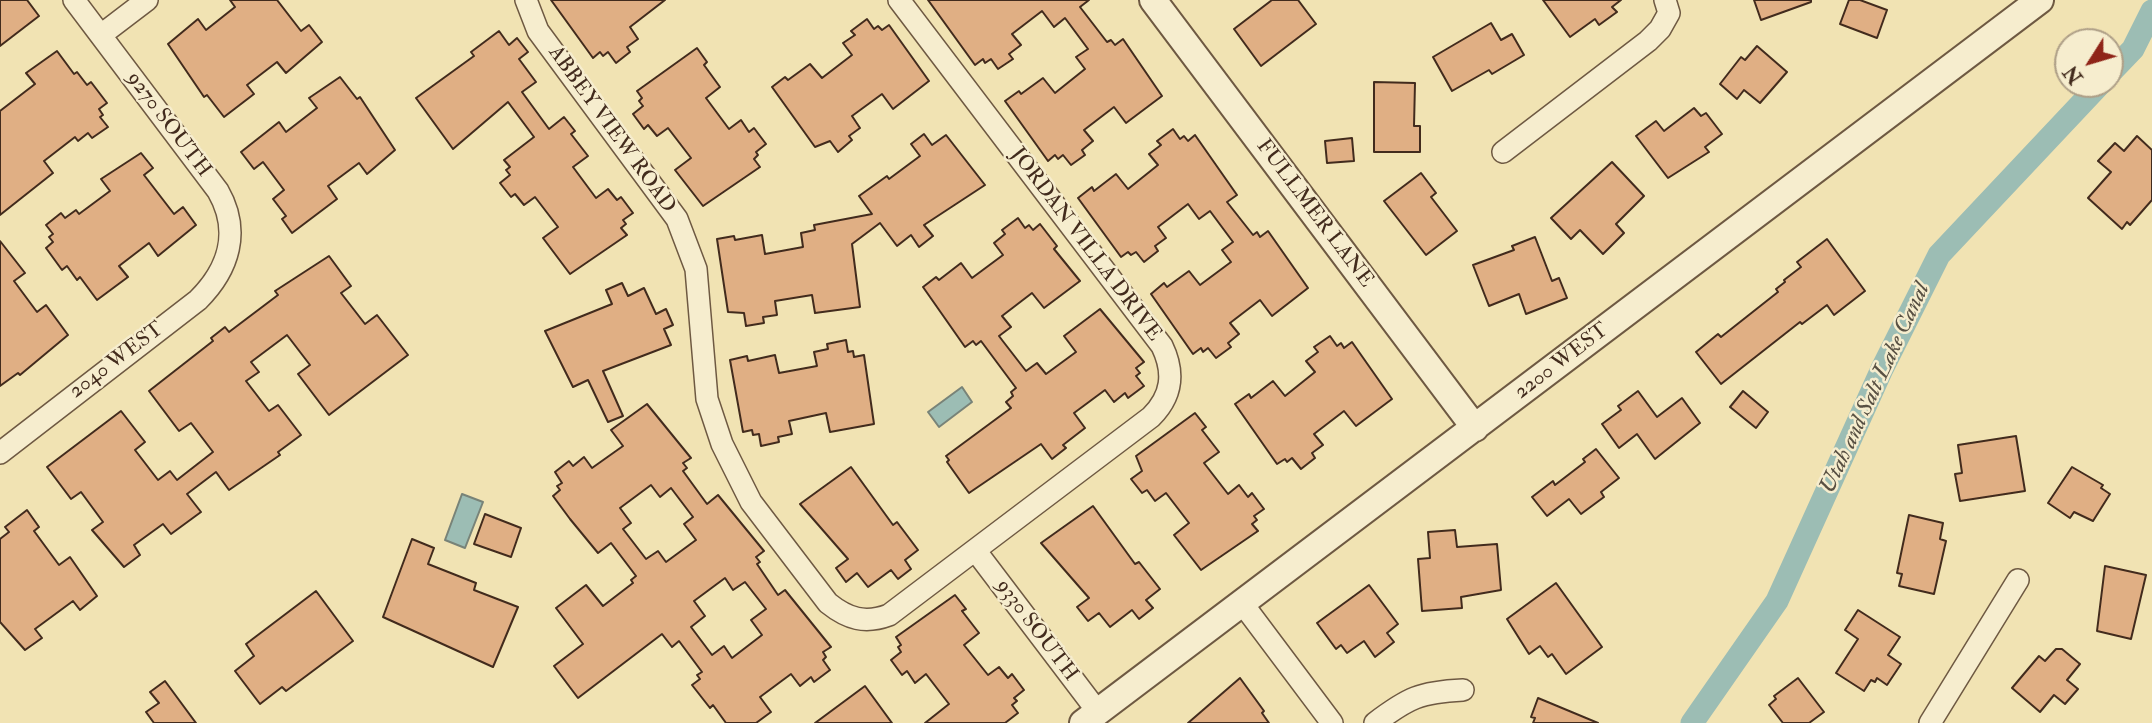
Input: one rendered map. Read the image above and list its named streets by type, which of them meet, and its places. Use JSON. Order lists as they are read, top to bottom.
{
  "streets": {
    "street": [
      "9270 SOUTH",
      "ABBEY VIEW ROAD",
      "FULLMER LANE",
      "JORDAN VILLA DRIVE",
      "2040 WEST",
      "2200 WEST",
      "9330 SOUTH"
    ]
  },
  "crossings": [
    ["9270 SOUTH", "2040 WEST"],
    ["ABBEY VIEW ROAD", "JORDAN VILLA DRIVE"],
    ["FULLMER LANE", "2200 WEST"],
    ["JORDAN VILLA DRIVE", "9330 SOUTH"],
    ["2200 WEST", "9330 SOUTH"]
  ],
  "water": ["Utah and Salt Lake Canal"],
  "north": "bottom left"
}
